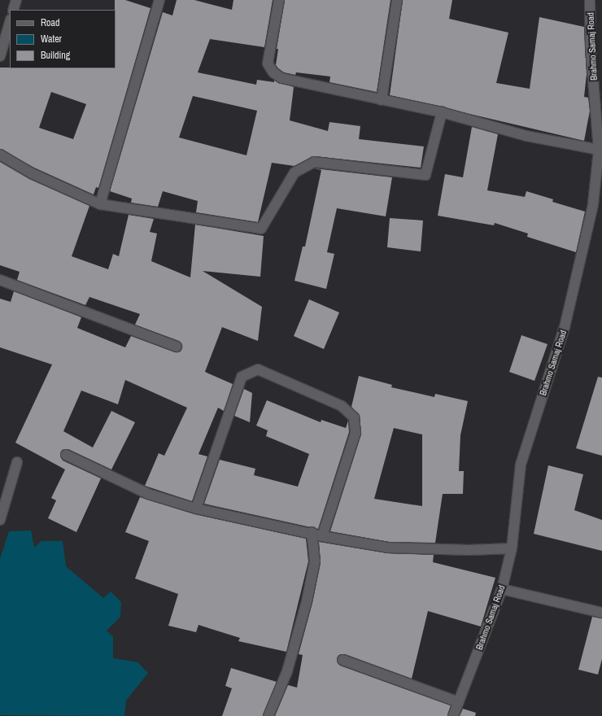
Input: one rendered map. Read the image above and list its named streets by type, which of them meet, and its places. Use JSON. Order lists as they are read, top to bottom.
{
  "streets": {
    "street": ["Brahmo Samaj Road"]
  },
  "legend": ["Road", "Water", "Building"]
}
